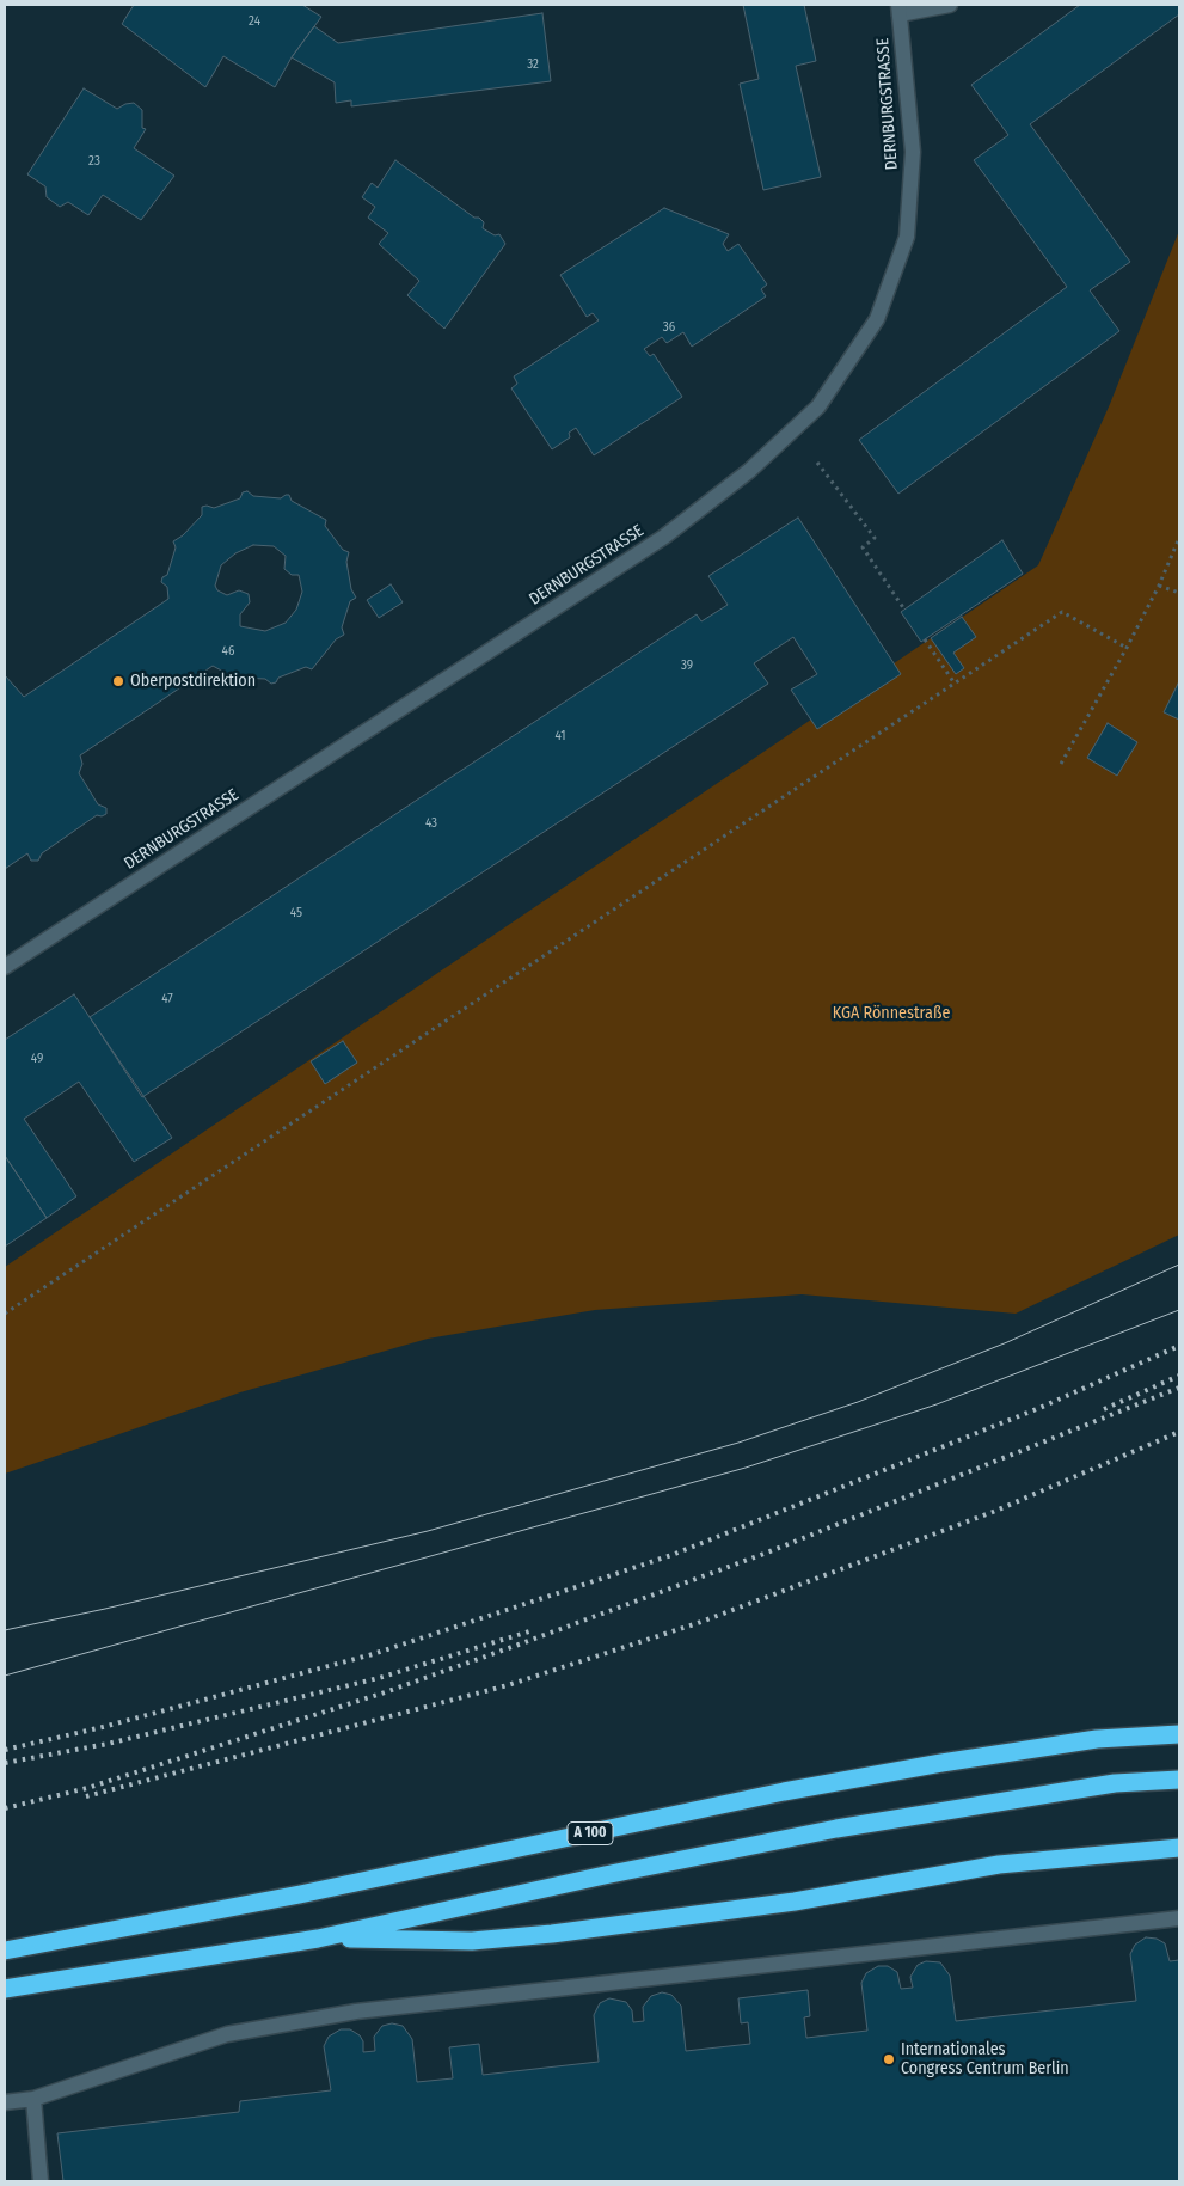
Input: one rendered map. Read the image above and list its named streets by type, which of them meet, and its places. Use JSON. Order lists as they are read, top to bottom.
{
  "streets": {
    "highway": ["A 100"],
    "street": ["DERNBURGSTRASSE"]
  },
  "parks": ["KGA Rönnestraße"],
  "places": ["Oberpostdirektion", "Internationales Congress Centrum Berlin"],
  "house_numbers": [
    "24",
    "32",
    "23",
    "36",
    "46",
    "39",
    "41",
    "43",
    "45",
    "47",
    "49"
  ]
}
